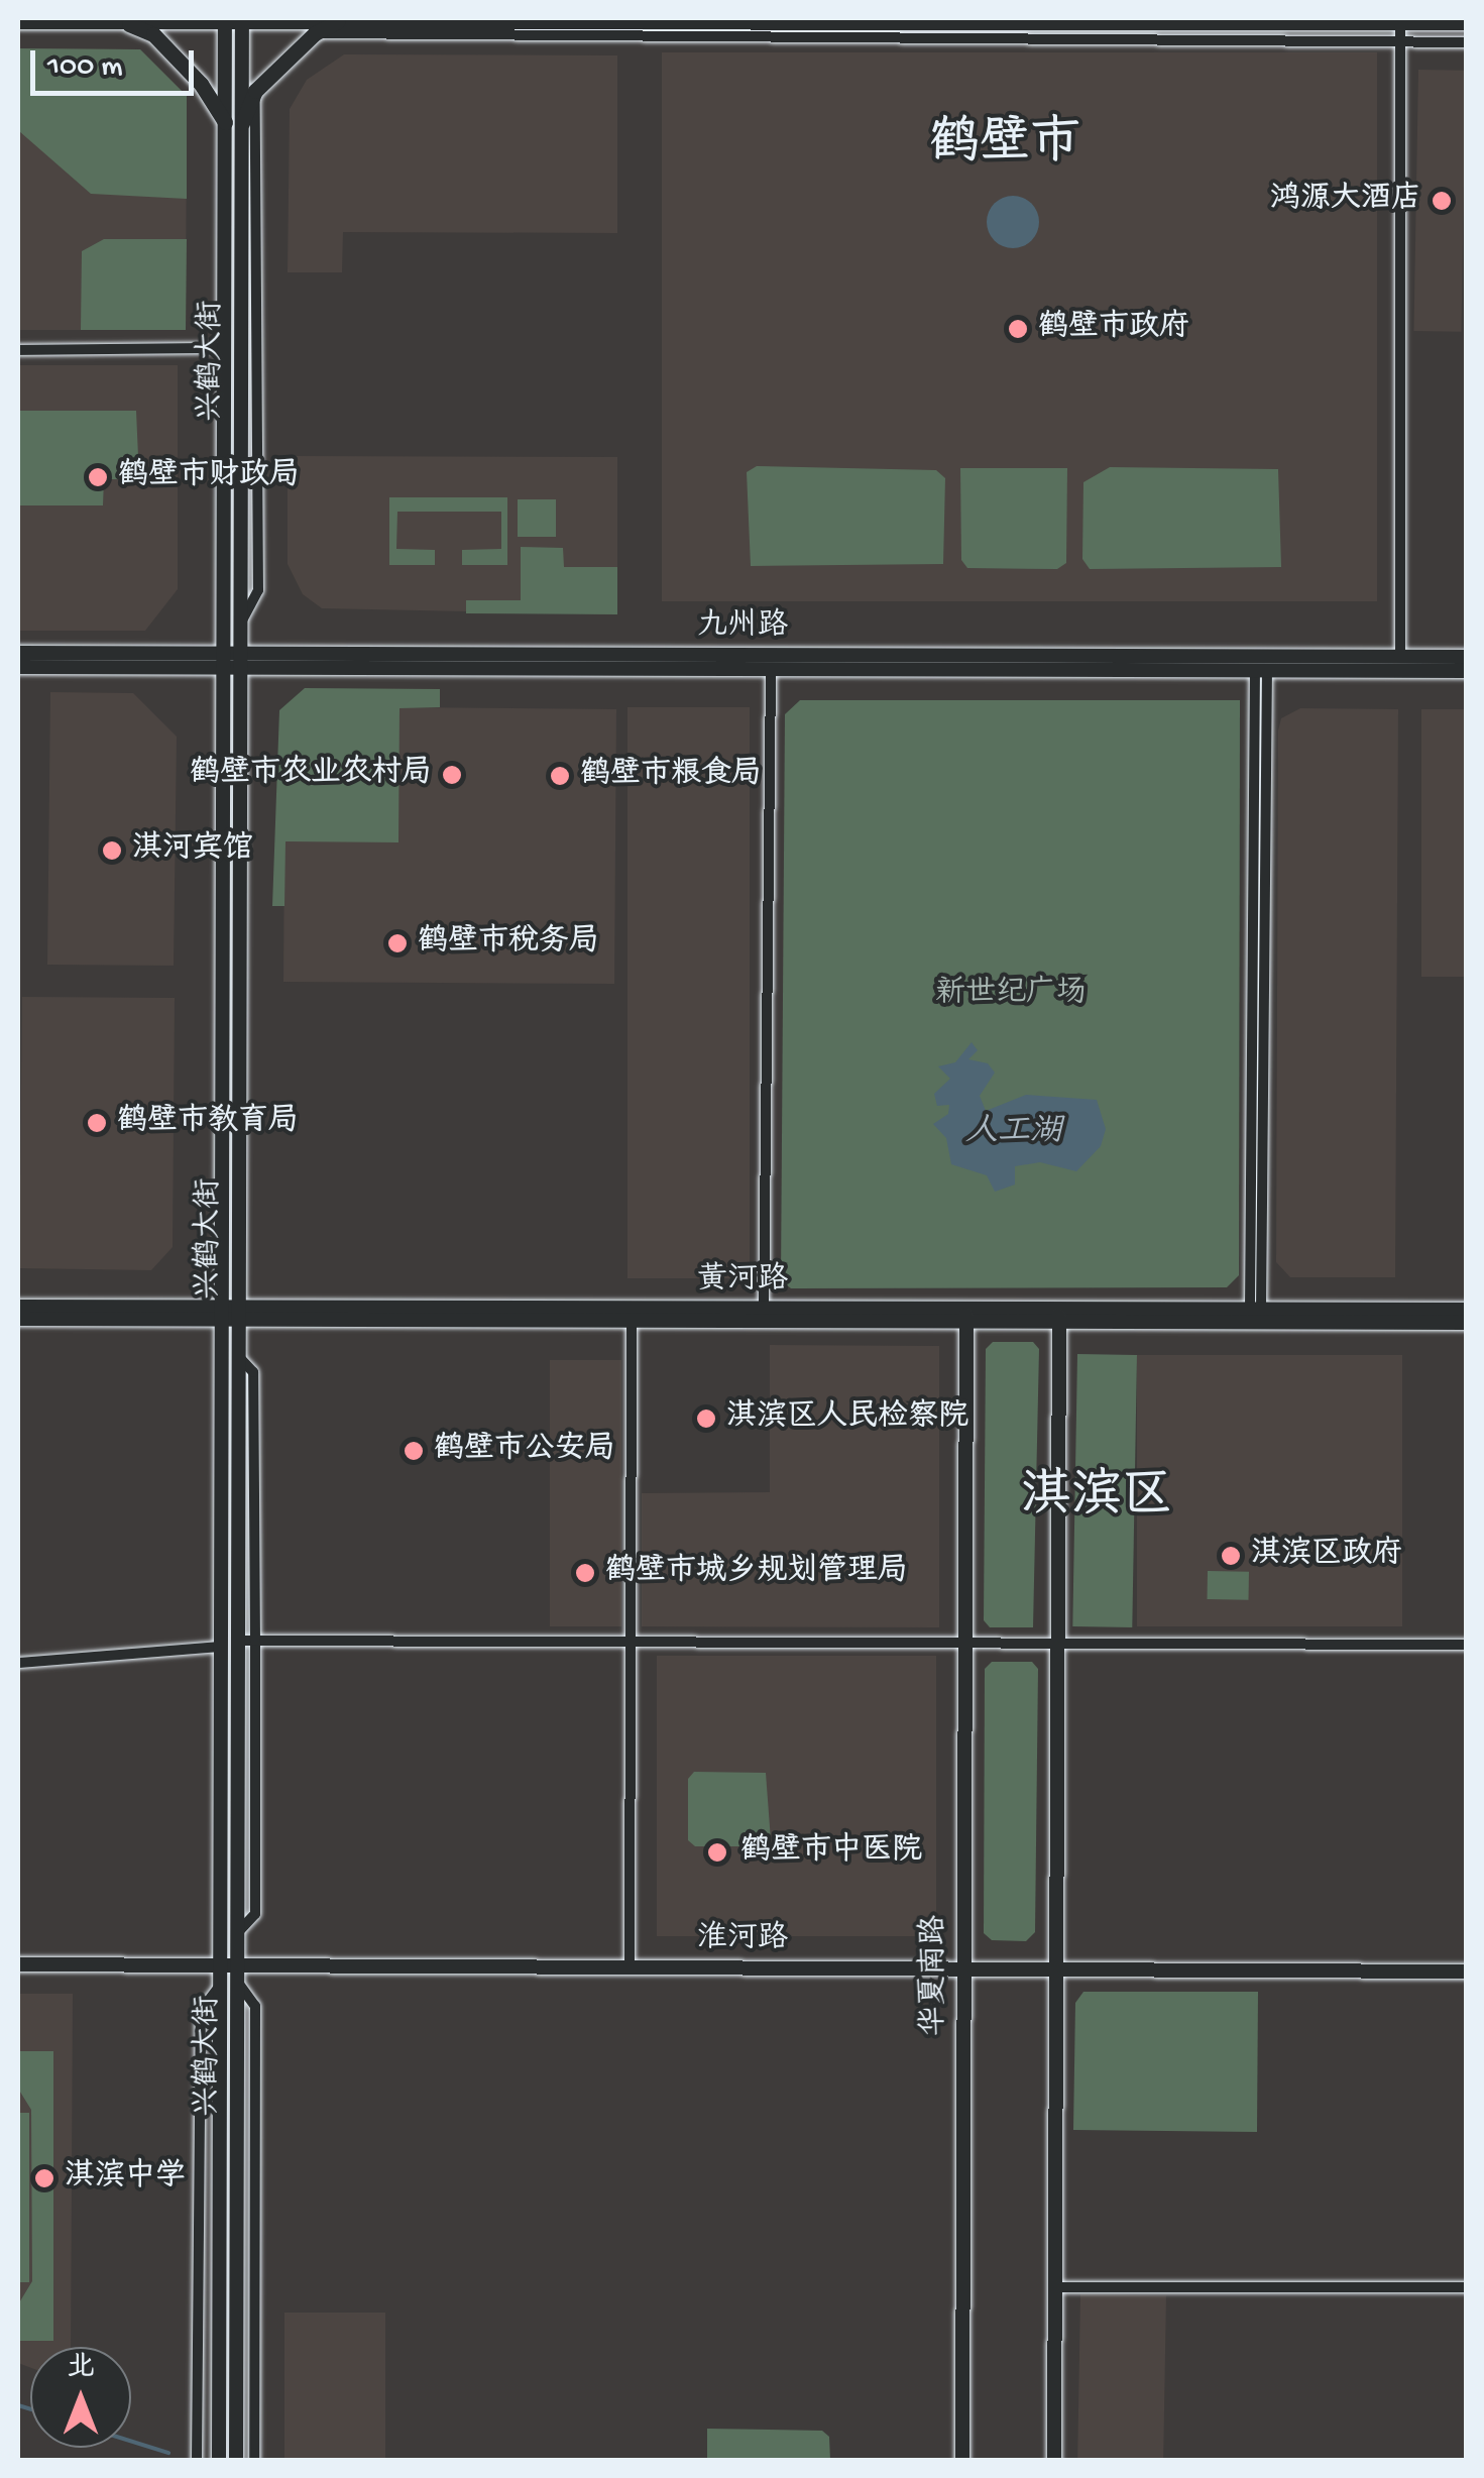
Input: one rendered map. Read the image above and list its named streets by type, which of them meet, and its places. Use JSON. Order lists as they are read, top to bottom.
{
  "streets": {
    "main road": [
      "兴鹤大街",
      "九州路",
      "黄河路",
      "淮河路",
      "华夏南路"
    ]
  },
  "crossings": [
    ["兴鹤大街", "九州路"],
    ["兴鹤大街", "黄河路"],
    ["兴鹤大街", "淮河路"],
    ["黄河路", "华夏南路"],
    ["淮河路", "华夏南路"]
  ],
  "districts": ["鹤壁市", "淇滨区"],
  "water": ["人工湖"],
  "parks": ["新世纪广场"],
  "places": [
    "鸿源大酒店",
    "鹤壁市政府",
    "鹤壁市财政局",
    "鹤壁市农业农村局",
    "鹤壁市粮食局",
    "淇河宾馆",
    "鹤壁市税务局",
    "鹤壁市教育局",
    "淇滨区人民检察院",
    "鹤壁市公安局",
    "淇滨区政府",
    "鹤壁市城乡规划管理局",
    "鹤壁市中医院",
    "淇滨中学"
  ],
  "scale_bar": "100 m",
  "north": "top"
}
